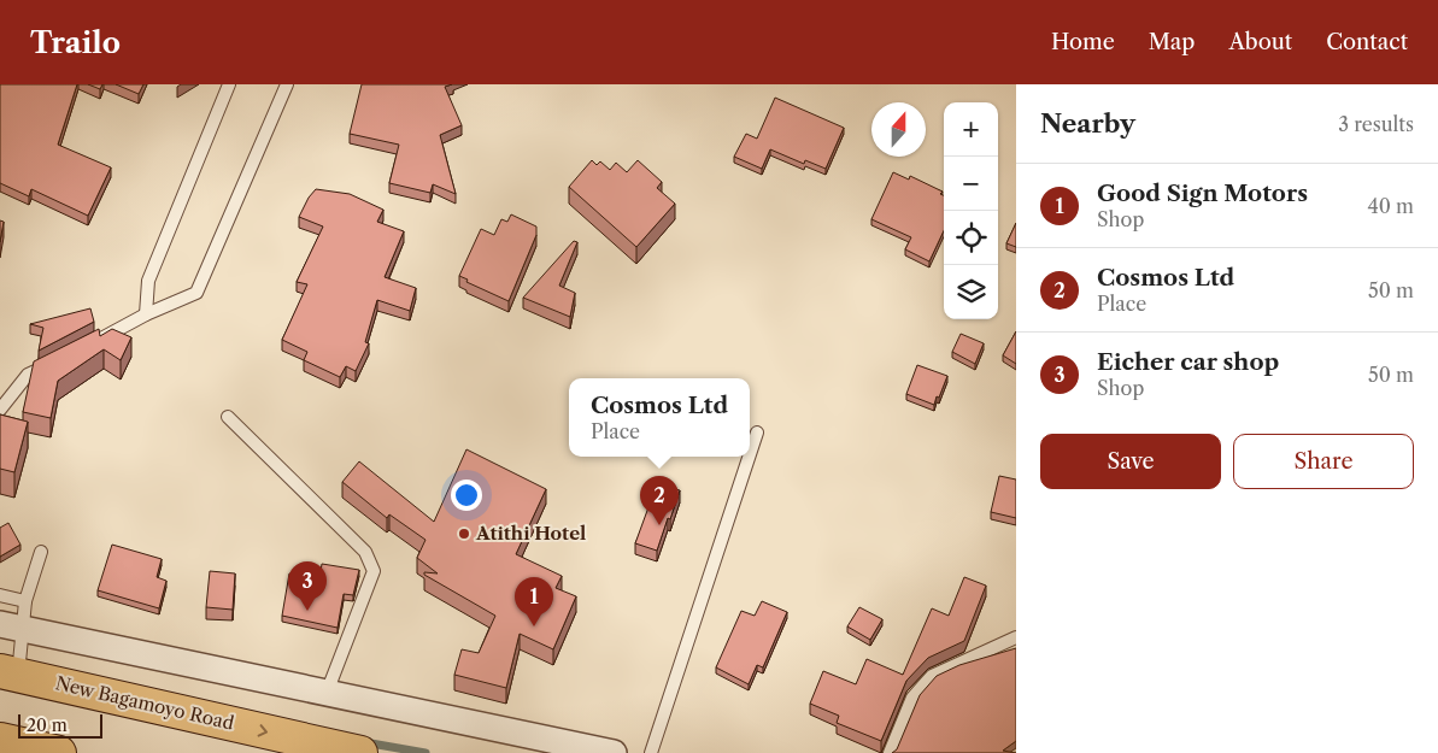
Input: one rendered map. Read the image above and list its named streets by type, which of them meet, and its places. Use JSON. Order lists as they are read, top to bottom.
{
  "streets": {
    "highway": ["New Bagamoyo Road"]
  },
  "one_way": ["New Bagamoyo Road"],
  "places": ["Atithi Hotel"],
  "scale_bar": "20 m",
  "north": "top",
  "page": {
    "header": "Trailo",
    "nav": [
      "Home",
      "Map",
      "About",
      "Contact"
    ],
    "heading": ["Nearby", "3 results"],
    "map_buttons": ["+", "−"],
    "list": [
      {
        "mark": "1",
        "name": "Good Sign Motors",
        "note": "Shop",
        "value": "40 m"
      },
      {
        "mark": "2",
        "name": "Cosmos Ltd",
        "note": "Place",
        "value": "50 m"
      },
      {
        "mark": "3",
        "name": "Eicher car shop",
        "note": "Shop",
        "value": "50 m"
      }
    ],
    "popup": ["Cosmos Ltd", "Place"],
    "buttons": ["Save", "Share"],
    "pins": ["2", "3", "1"],
    "scale": "20 m"
  }
}
